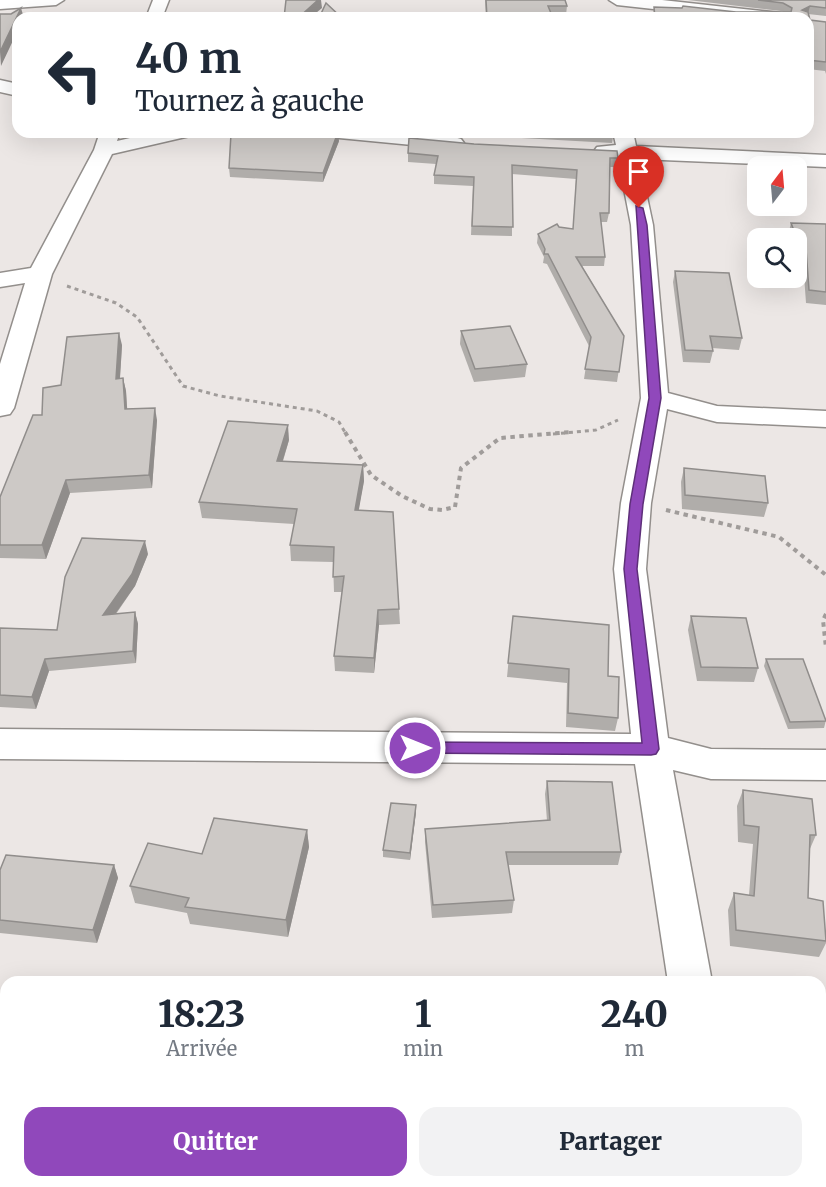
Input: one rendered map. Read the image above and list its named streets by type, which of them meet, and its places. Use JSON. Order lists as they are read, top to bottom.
{
  "north": "top",
  "page": {
    "turn": ["40 m", "Tournez à gauche"],
    "eta": [
      "18:23",
      "Arrivée",
      "1",
      "min",
      "240",
      "m"
    ],
    "buttons": ["Quitter", "Partager"]
  }
}
